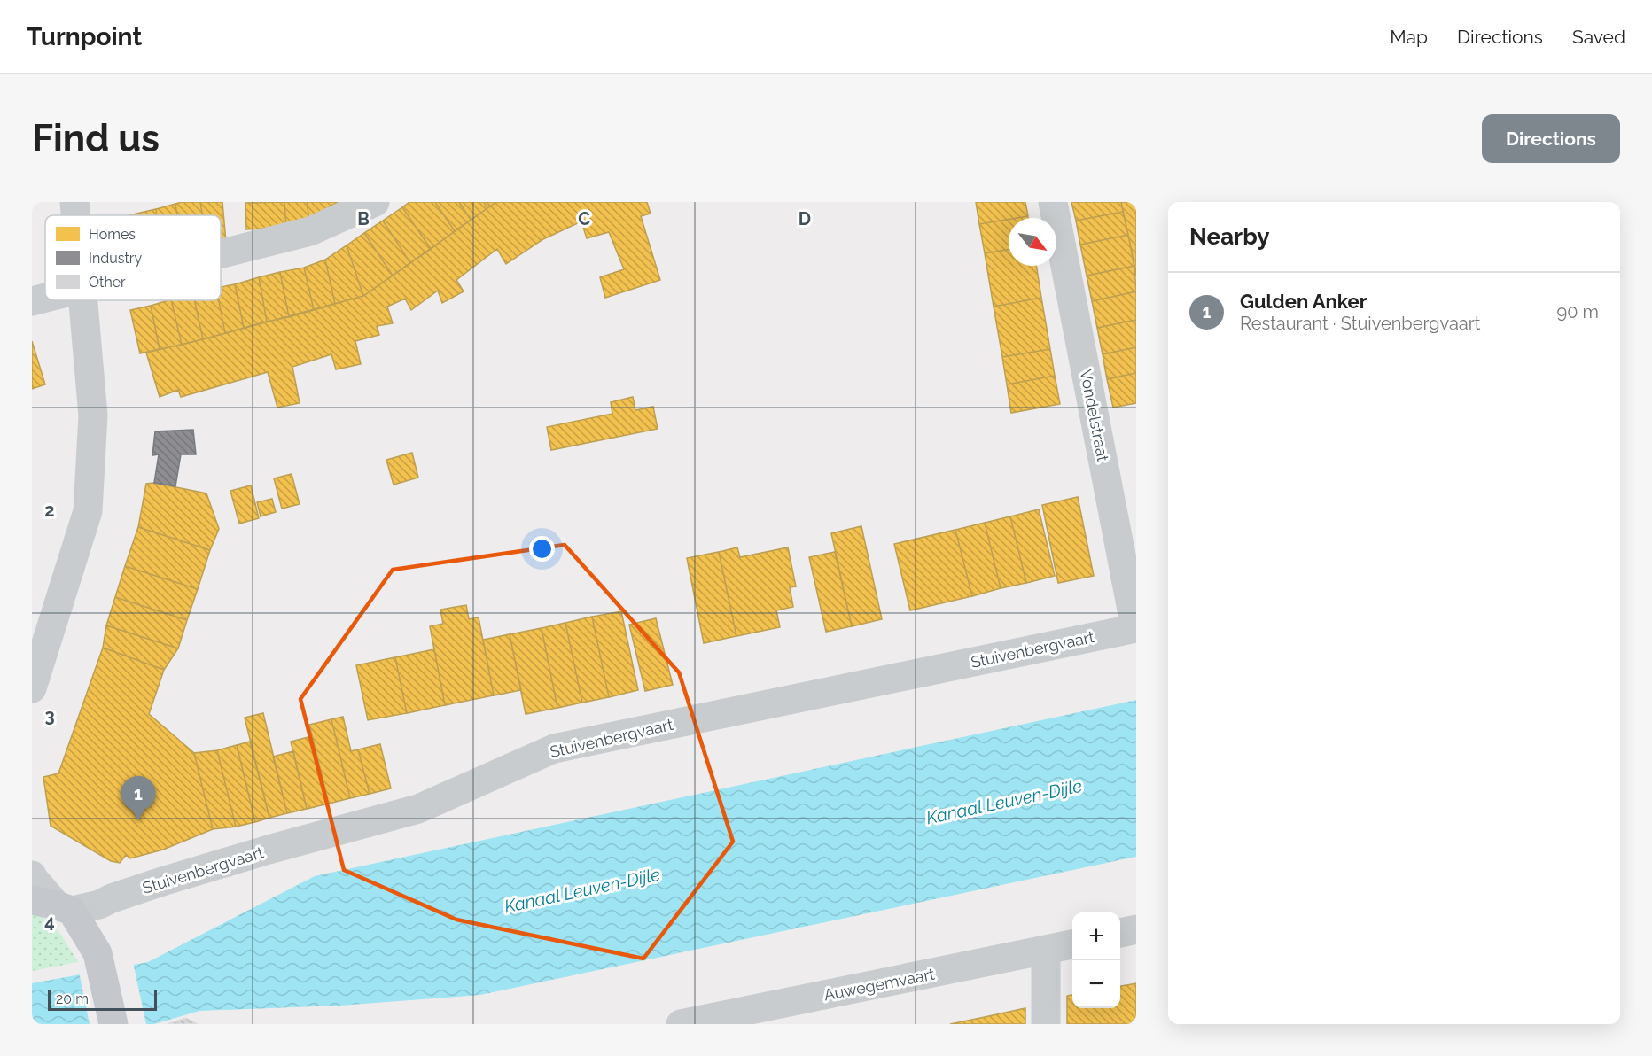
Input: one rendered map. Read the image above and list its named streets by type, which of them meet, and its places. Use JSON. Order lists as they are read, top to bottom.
{
  "streets": {
    "street": ["Vondelstraat", "Stuivenbergvaart", "Auwegemvaart"]
  },
  "crossings": [
    ["Vondelstraat", "Stuivenbergvaart"]
  ],
  "water": ["Kanaal Leuven-Dijle"],
  "legend": ["Homes", "Industry", "Other"],
  "scale_bar": "20 m",
  "north": "bottom right",
  "page": {
    "header": "Turnpoint",
    "nav": ["Map", "Directions", "Saved"],
    "buttons": "Directions",
    "title": "Find us",
    "heading": "Nearby",
    "list": [
      {
        "mark": "1",
        "name": "Gulden Anker",
        "note": "Restaurant · Stuivenbergvaart",
        "value": "90 m"
      }
    ],
    "pins": "1",
    "map_buttons": ["+", "−"],
    "scale": "20 m"
  },
  "grid": {
    "columns": ["B", "C", "D"],
    "rows": ["2", "3", "4"]
  }
}
